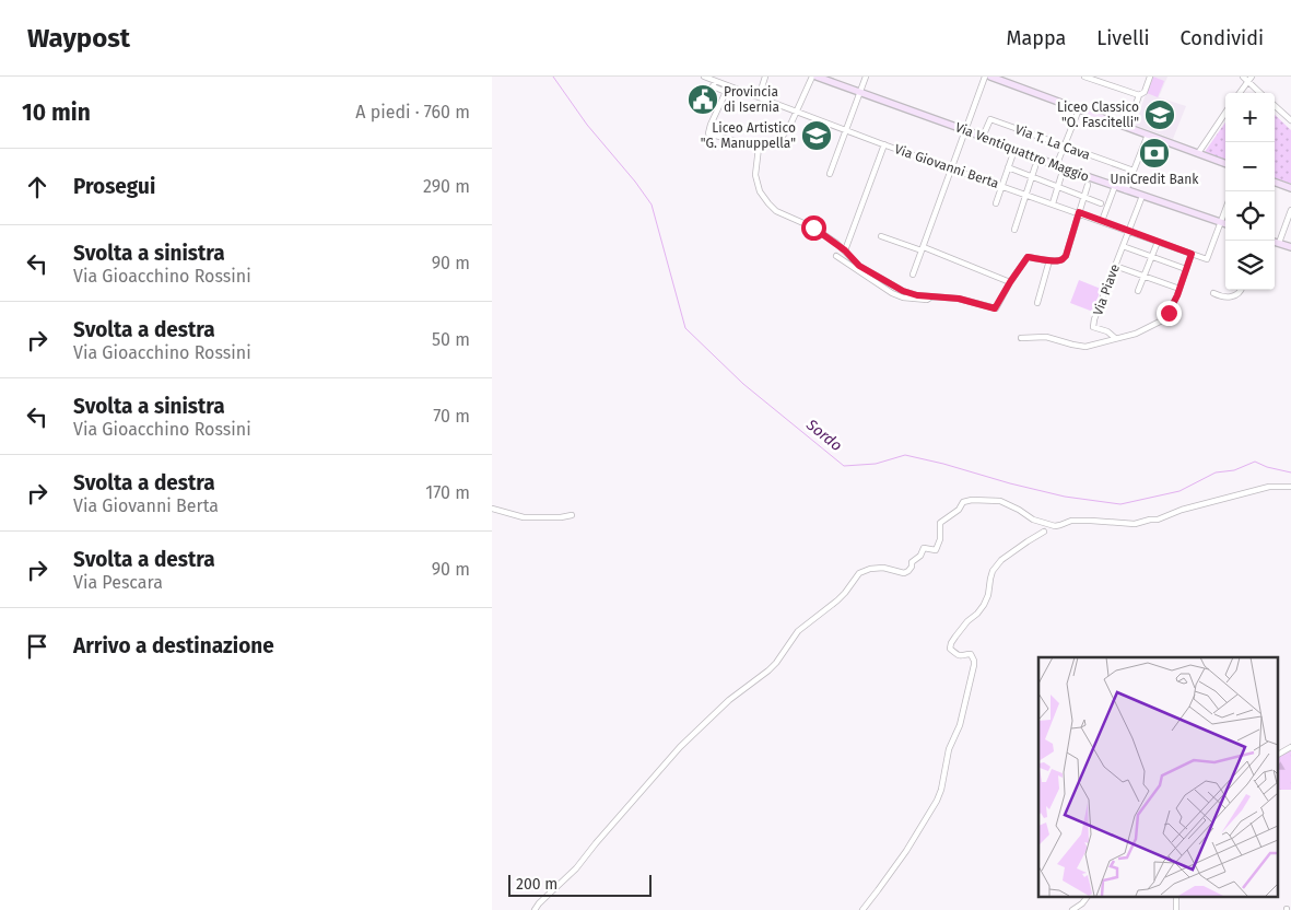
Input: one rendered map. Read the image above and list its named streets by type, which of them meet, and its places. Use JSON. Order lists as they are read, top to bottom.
{
  "streets": {
    "main road": ["Via Ventiquattro Maggio"],
    "street": ["Via T. La Cava", "Via Giovanni Berta", "Via Piave"]
  },
  "crossings": [
    ["Via T. La Cava", "Via Ventiquattro Maggio"],
    ["Via Ventiquattro Maggio", "Via Piave"],
    ["Via Giovanni Berta", "Via Piave"]
  ],
  "water": ["Sordo"],
  "places": {
    "public building": ["Provincia di Isernia"],
    "school or university": ["Liceo Classico \"O. Fascitelli\"", "Liceo Artistico \"G. Manuppella\""],
    "bank": ["UniCredit Bank"]
  },
  "scale_bar": "200 m",
  "page": {
    "header": "Waypost",
    "nav": ["Mappa", "Livelli", "Condividi"],
    "heading": ["10 min", "A piedi · 760 m"],
    "map_buttons": ["+", "−"],
    "list": [
      ["Prosegui", "290 m"],
      ["Svolta a sinistra", "Via Gioacchino Rossini", "90 m"],
      ["Svolta a destra", "Via Gioacchino Rossini", "50 m"],
      ["Svolta a sinistra", "Via Gioacchino Rossini", "70 m"],
      ["Svolta a destra", "Via Giovanni Berta", "170 m"],
      ["Svolta a destra", "Via Pescara", "90 m"],
      "Arrivo a destinazione"
    ],
    "scale": "200 m"
  }
}
